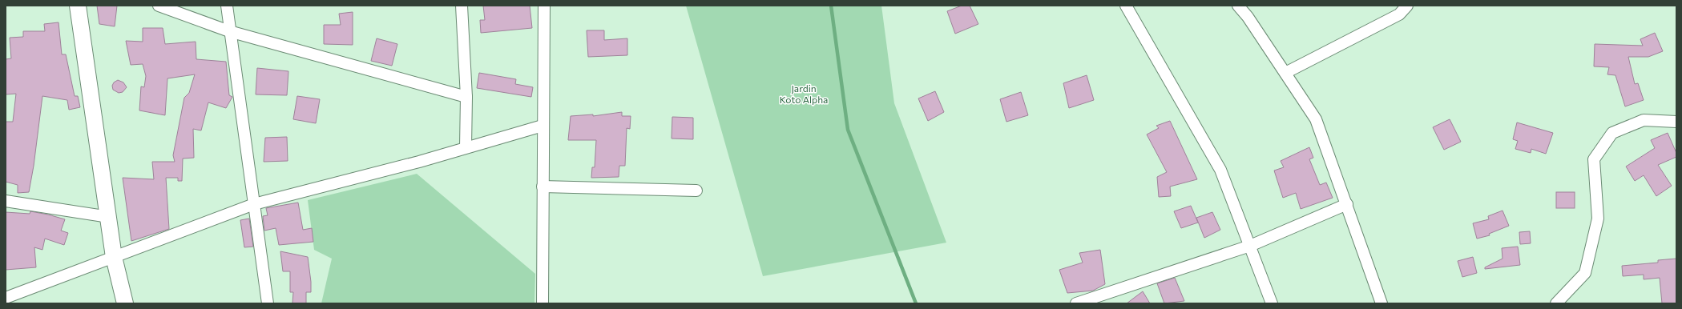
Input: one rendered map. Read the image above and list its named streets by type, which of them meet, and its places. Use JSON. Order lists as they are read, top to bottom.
{
  "parks": ["Jardin Koto Alpha"]
}
